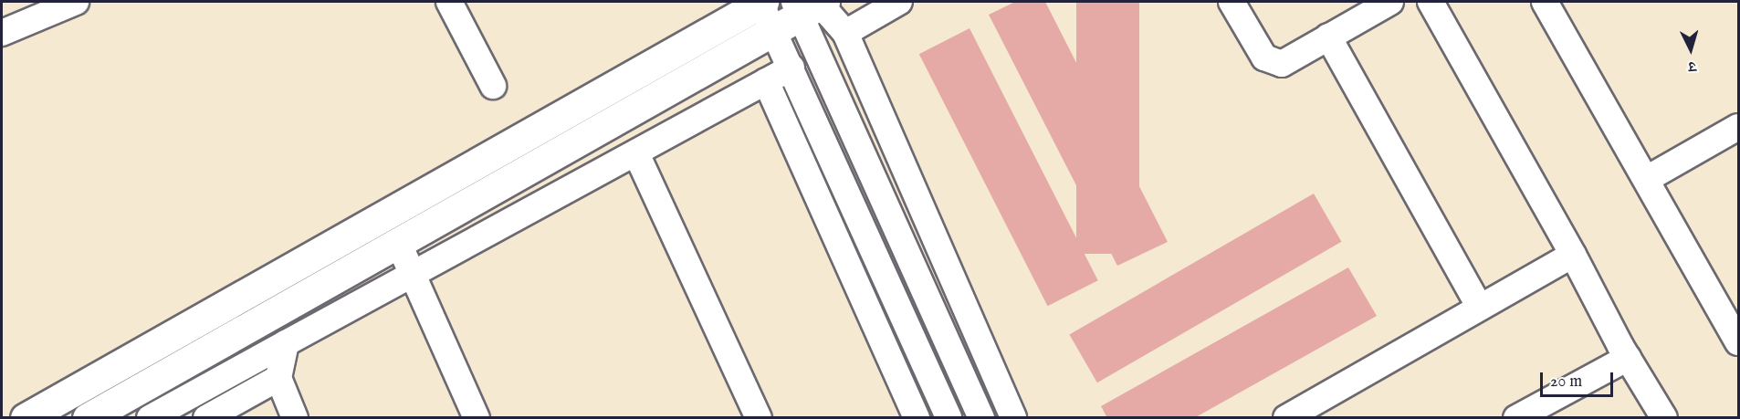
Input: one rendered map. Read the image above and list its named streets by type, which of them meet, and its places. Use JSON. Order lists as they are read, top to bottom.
{
  "scale_bar": "20 m",
  "north": "bottom"
}
